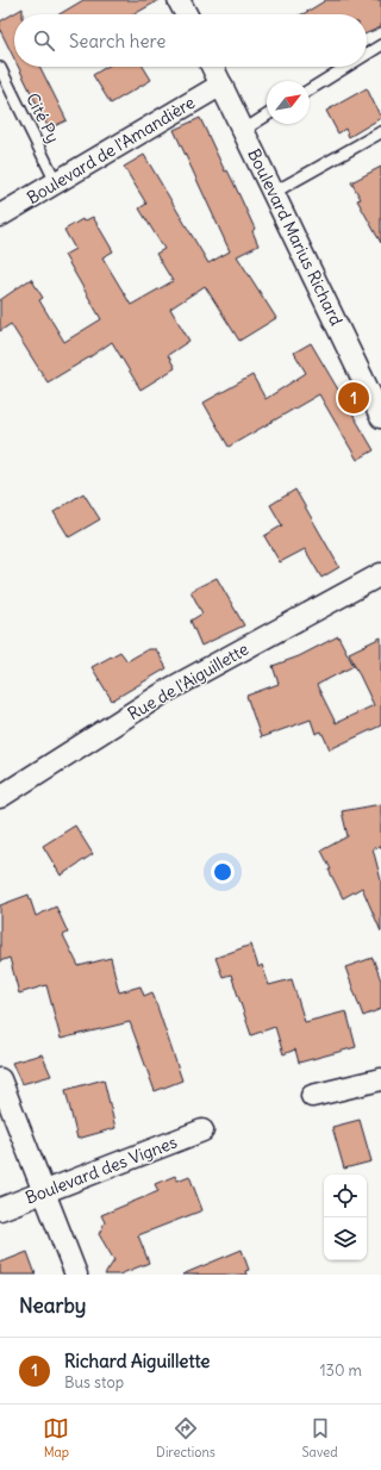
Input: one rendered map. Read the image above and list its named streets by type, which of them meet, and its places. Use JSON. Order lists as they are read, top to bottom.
{
  "streets": {
    "street": [
      "Boulevard de l'Amandière",
      "Boulevard Marius Richard",
      "Rue de l'Aiguillette",
      "Boulevard des Vignes"
    ],
    "lane": ["Cité Py"]
  },
  "crossings": [
    ["Cité Py", "Boulevard de l'Amandière"],
    ["Boulevard de l'Amandière", "Boulevard Marius Richard"]
  ],
  "north": "top right",
  "page": {
    "search": "Search here",
    "pins": "1",
    "heading": "Nearby",
    "list": [
      {
        "mark": "1",
        "name": "Richard Aiguillette",
        "note": "Bus stop",
        "value": "130 m"
      }
    ],
    "nav": ["Map", "Directions", "Saved"]
  }
}
